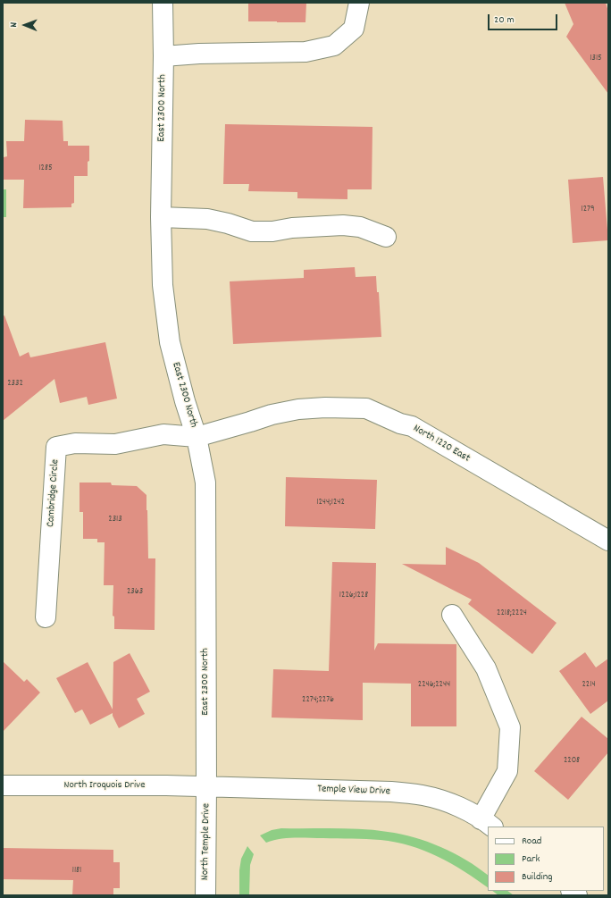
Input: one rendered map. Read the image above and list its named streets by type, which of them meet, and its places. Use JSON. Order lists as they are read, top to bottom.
{
  "streets": {
    "street": [
      "East 2300 North",
      "North 1220 East",
      "Cambridge Circle",
      "North Iroquois Drive",
      "Temple View Drive",
      "North Temple Drive"
    ]
  },
  "crossings": [
    ["East 2300 North", "North 1220 East"],
    ["East 2300 North", "Cambridge Circle"],
    ["East 2300 North", "North Iroquois Drive"],
    ["East 2300 North", "Temple View Drive"],
    ["East 2300 North", "North Temple Drive"],
    ["North 1220 East", "Cambridge Circle"],
    ["North Iroquois Drive", "Temple View Drive"],
    ["North Iroquois Drive", "North Temple Drive"],
    ["Temple View Drive", "North Temple Drive"]
  ],
  "house_numbers": [
    "1315",
    "1285",
    "1279",
    "2332",
    "1244;1242",
    "2313",
    "2363",
    "1226;1228",
    "2218;2224",
    "2246;2244",
    "2214",
    "2274;2276",
    "2208",
    "1181"
  ],
  "legend": ["Road", "Park", "Building"],
  "scale_bar": "20 m",
  "north": "left"
}
